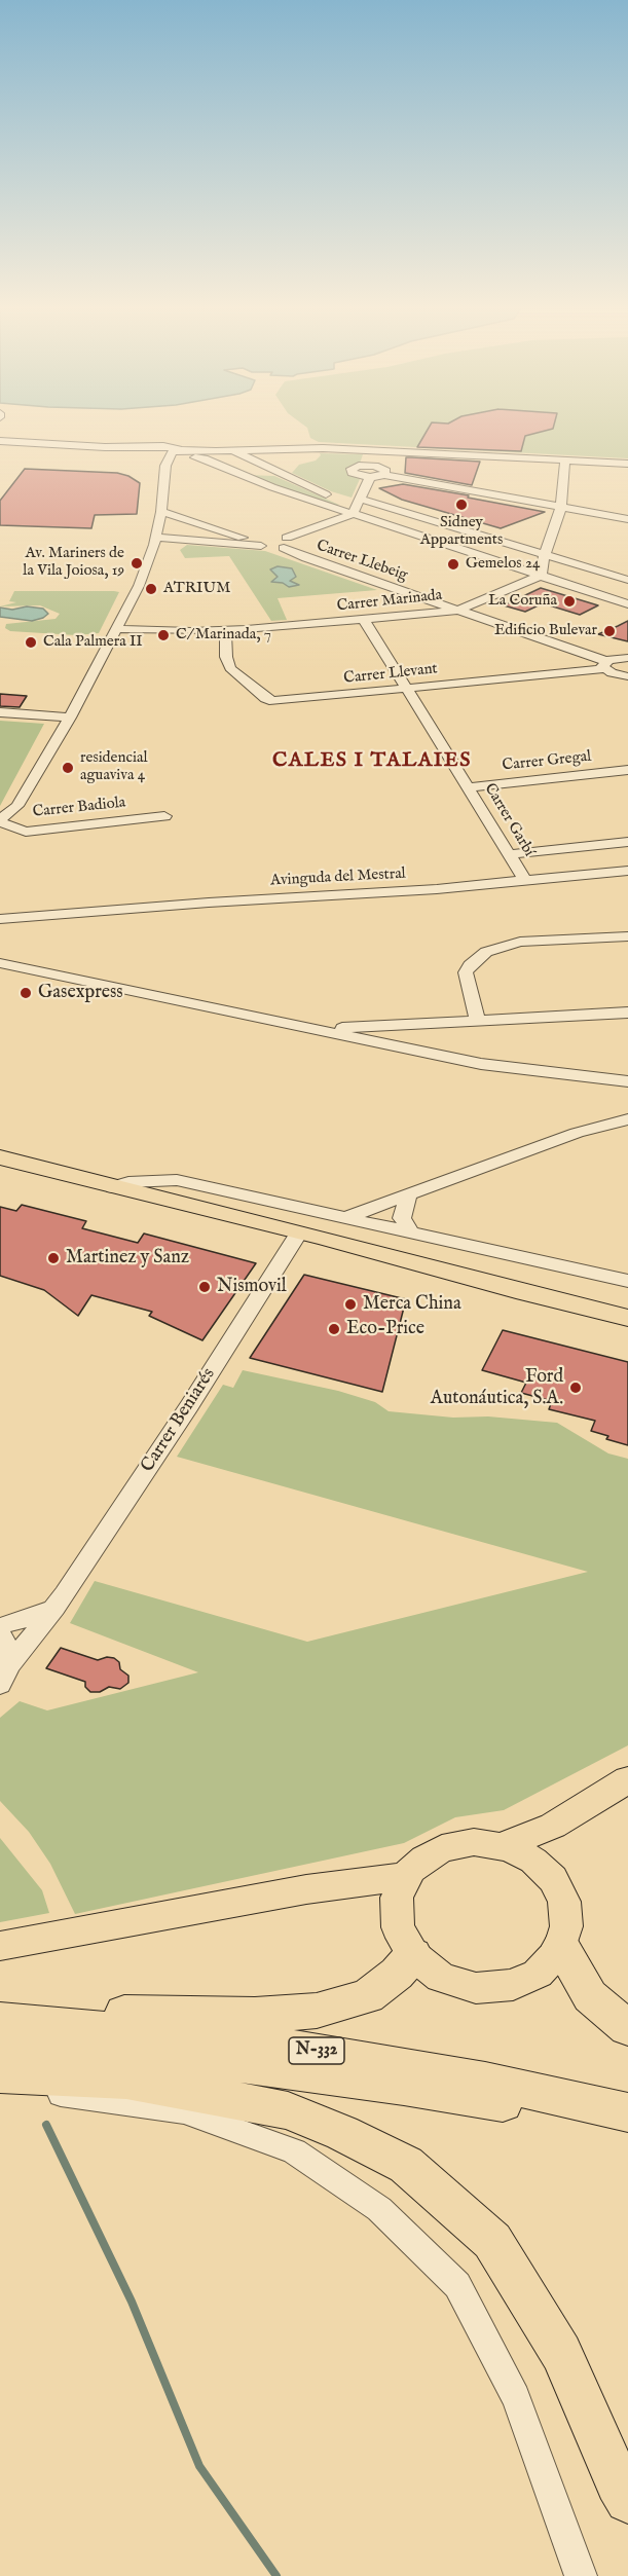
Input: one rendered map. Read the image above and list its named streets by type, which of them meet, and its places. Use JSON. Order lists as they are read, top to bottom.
{
  "streets": {
    "highway": ["N-332"],
    "street": [
      "Carrer Llebeig",
      "Carrer Marinada",
      "Carrer Llevant",
      "Carrer Gregal",
      "Carrer Badiola",
      "Carrer Garbí",
      "Avinguda del Mestral",
      "Carrer Beniarés"
    ]
  },
  "crossings": [
    ["Carrer Llebeig", "Carrer Marinada"],
    ["Carrer Llebeig", "Carrer Llevant"],
    ["Carrer Marinada", "Carrer Llevant"],
    ["Carrer Marinada", "Carrer Garbí"],
    ["Carrer Llevant", "Carrer Garbí"],
    ["Carrer Gregal", "Carrer Garbí"],
    ["Carrer Garbí", "Avinguda del Mestral"]
  ],
  "districts": ["CALES I TALAIES"],
  "places": [
    "Sidney Appartments",
    "Av. Mariners de la Vila Joiosa, 19",
    "Gemelos 24",
    "ATRIUM",
    "La Coruña",
    "Edificio Bulevar",
    "C/ Marinada, 7",
    "Cala Palmera II",
    "residencial aguaviva 4",
    "Gasexpress",
    "Martinez y Sanz",
    "Nismovil",
    "Merca China",
    "Eco-Price",
    "Ford Autonáutica, S.A."
  ]
}
